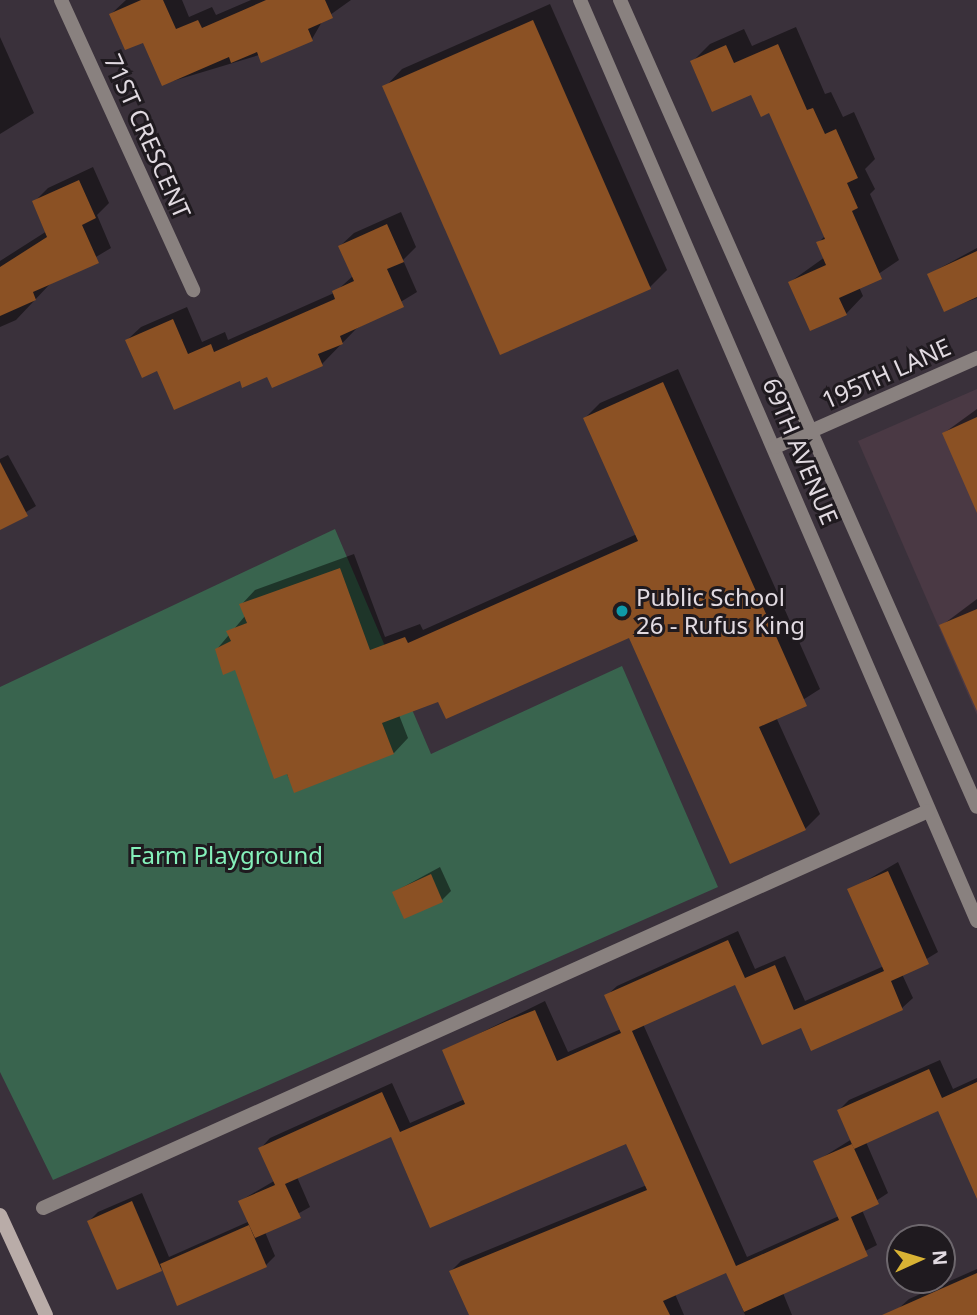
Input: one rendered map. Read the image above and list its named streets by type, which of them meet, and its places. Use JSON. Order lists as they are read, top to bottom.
{
  "streets": {
    "street": ["71ST CRESCENT", "195TH LANE", "69TH AVENUE"]
  },
  "crossings": [
    ["195TH LANE", "69TH AVENUE"]
  ],
  "parks": ["Farm Playground"],
  "places": ["Public School 26 - Rufus King"],
  "north": "right"
}
